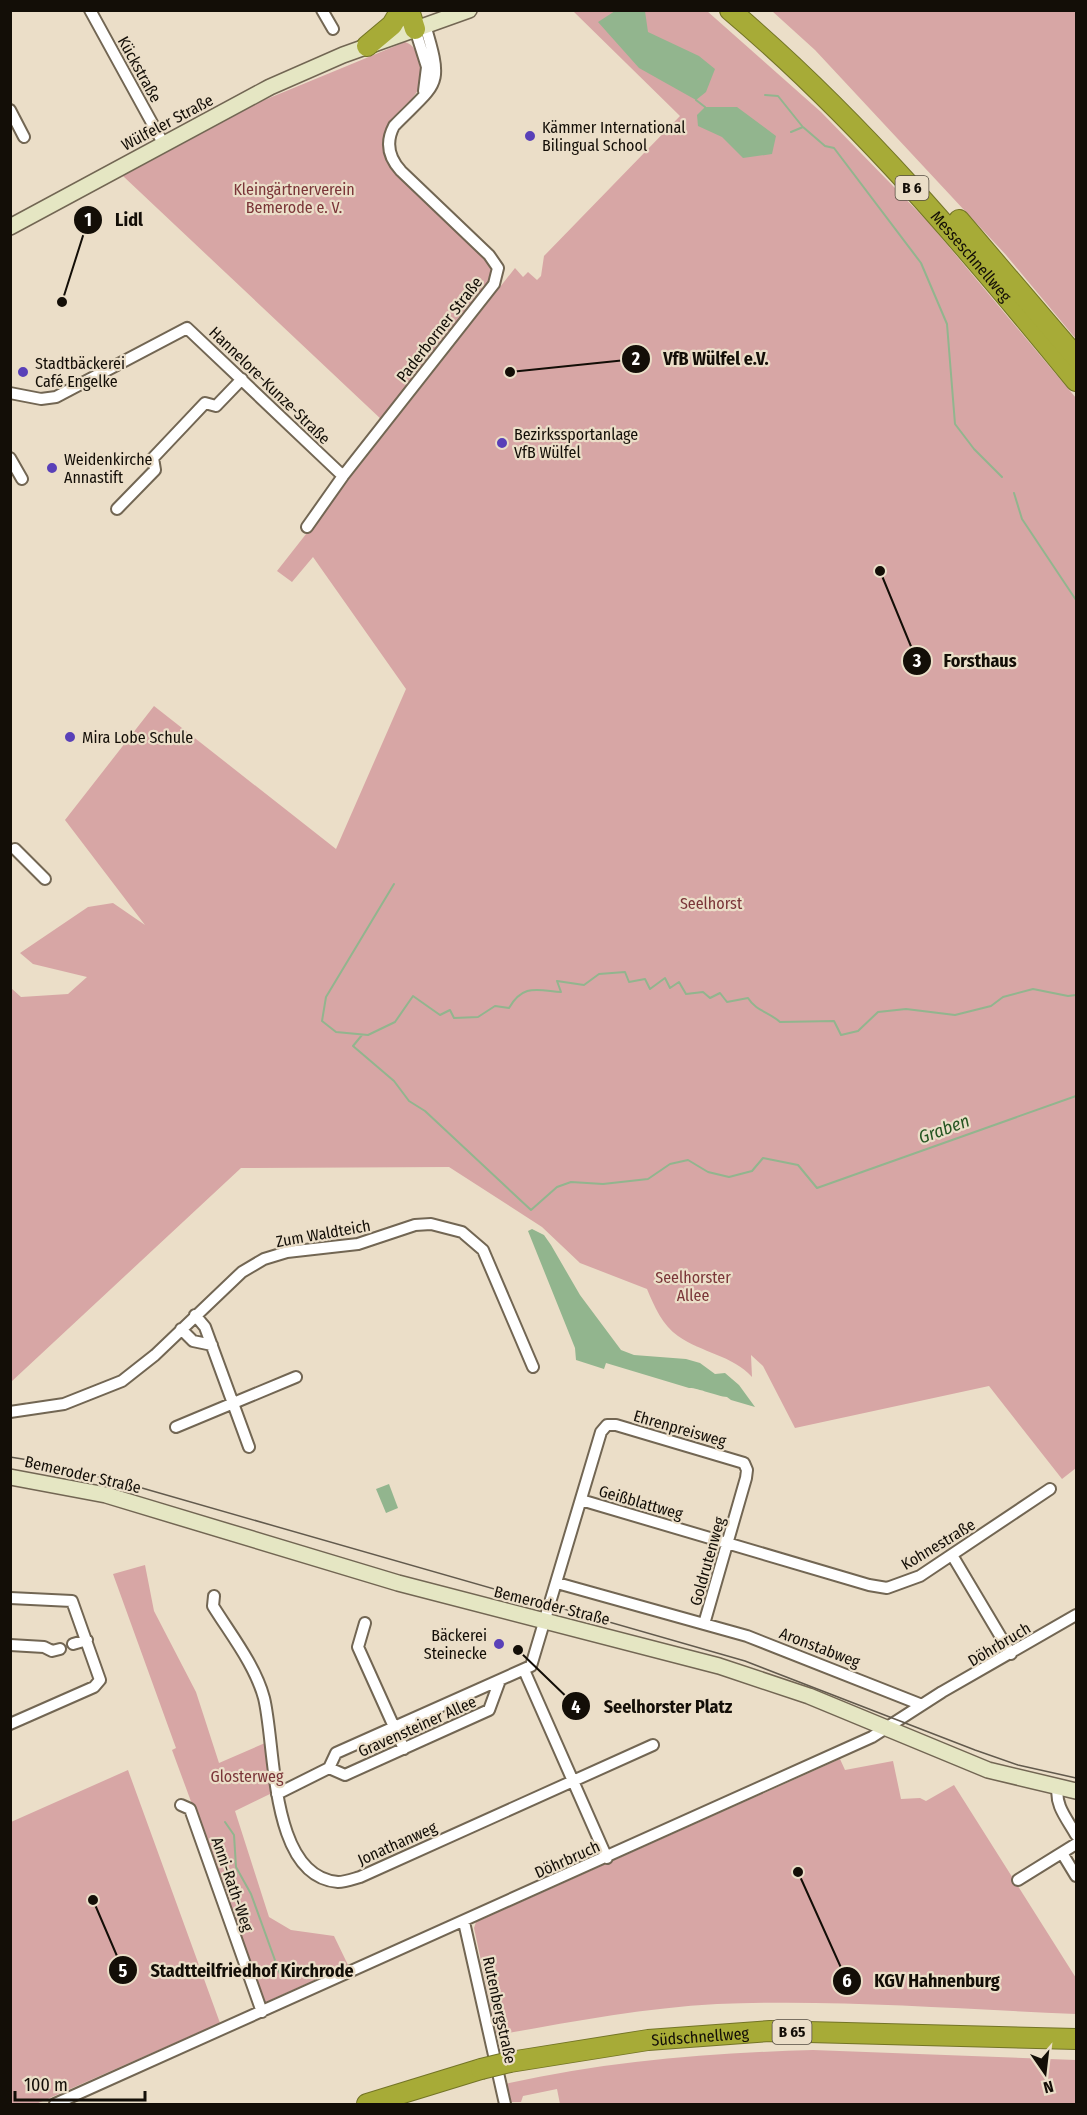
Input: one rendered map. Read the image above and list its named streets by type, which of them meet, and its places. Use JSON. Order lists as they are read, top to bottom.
{
  "streets": {
    "highway": [
      "B 6",
      "Messeschnellweg",
      "B 65",
      "Südschnellweg"
    ],
    "main road": ["Wülfeler Straße", "Bemeroder Straße"],
    "street": [
      "Kückstraße",
      "Paderborner Straße",
      "Hannelore-Kunze-Straße",
      "Zum Waldteich",
      "Ehrenpreisweg",
      "Geißblattweg",
      "Kohnestraße",
      "Goldrutenweg",
      "Döhrbruch",
      "Aronstabweg",
      "Gravensteiner Allee",
      "Jonathanweg",
      "Anni-Rath-Weg",
      "Rutenbergstraße"
    ]
  },
  "crossings": [
    ["Kückstraße", "Wülfeler Straße"],
    ["Wülfeler Straße", "Paderborner Straße"],
    ["Paderborner Straße", "Hannelore-Kunze-Straße"],
    ["Ehrenpreisweg", "Geißblattweg"],
    ["Ehrenpreisweg", "Goldrutenweg"],
    ["Bemeroder Straße", "Döhrbruch"],
    ["Geißblattweg", "Kohnestraße"],
    ["Geißblattweg", "Goldrutenweg"],
    ["Kohnestraße", "Goldrutenweg"],
    ["Goldrutenweg", "Aronstabweg"],
    ["Döhrbruch", "Aronstabweg"],
    ["Döhrbruch", "Anni-Rath-Weg"],
    ["Döhrbruch", "Rutenbergstraße"],
    ["Gravensteiner Allee", "Jonathanweg"]
  ],
  "water": ["Graben"],
  "parks": [
    "Kleingärtnerverein Bemerode e. V.",
    "Seelhorst",
    "Seelhorster Allee",
    "Glosterweg"
  ],
  "places": [
    "Kämmer International Bilingual School",
    "Lidl",
    "Stadtbäckerei Café Engelke",
    "VfB Wülfel e.V.",
    "Bezirkssportanlage VfB Wülfel",
    "Weidenkirche Annastift",
    "Forsthaus",
    "Mira Lobe Schule",
    "Bäckerei Steinecke",
    "Seelhorster Platz",
    "KGV Hahnenburg",
    "Stadtteilfriedhof Kirchrode"
  ],
  "scale_bar": "100 m",
  "north": "bottom"
}
